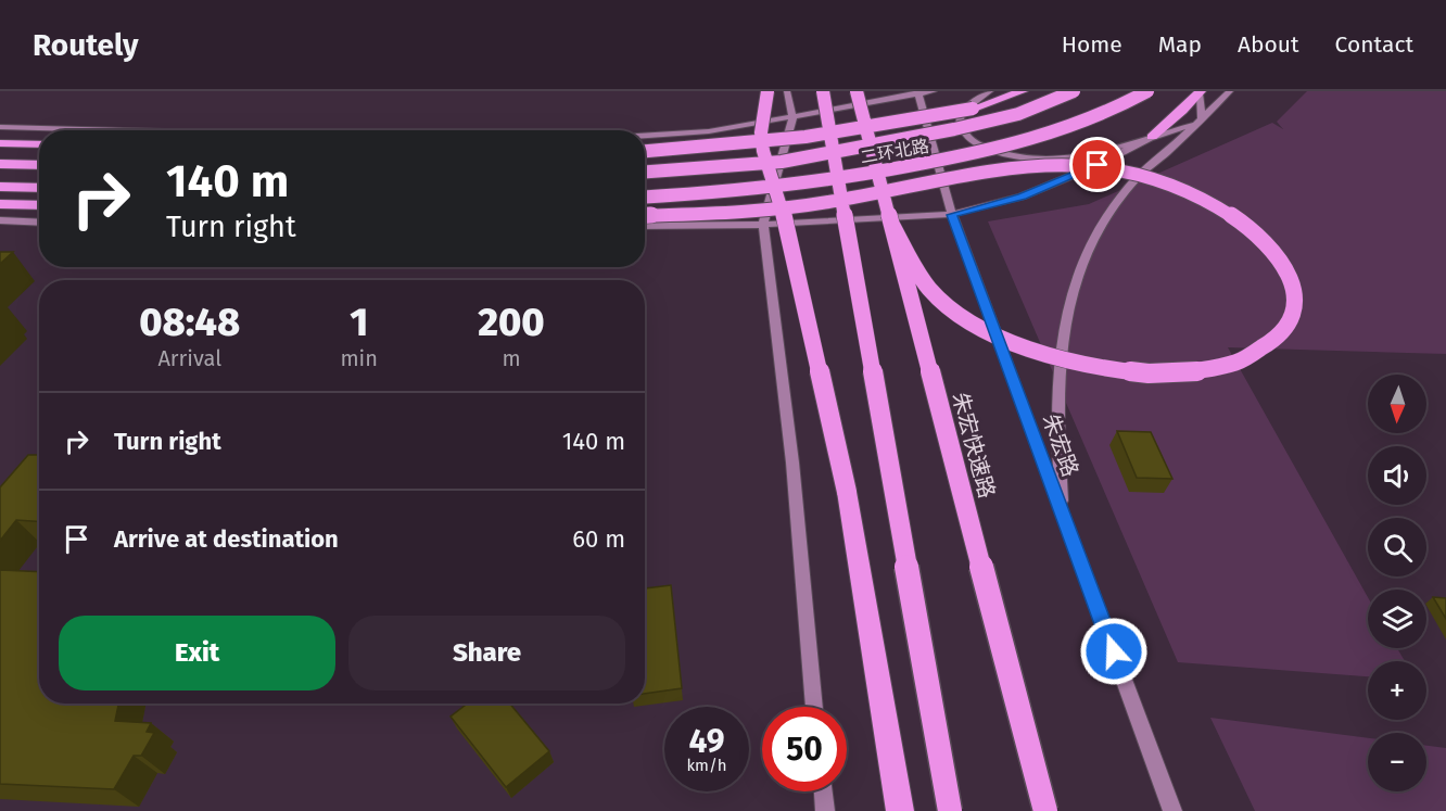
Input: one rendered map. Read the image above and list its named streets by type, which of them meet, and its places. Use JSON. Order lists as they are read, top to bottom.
{
  "streets": {
    "highway": ["二环北路", "朱宏快速路"],
    "main road": ["朱宏路"]
  },
  "north": "bottom",
  "page": {
    "header": "Routely",
    "nav": [
      "Home",
      "Map",
      "About",
      "Contact"
    ],
    "turn": ["140 m", "Turn right"],
    "eta": [
      "08:48",
      "Arrival",
      "1",
      "min",
      "200",
      "m"
    ],
    "map_buttons": ["+", "−"],
    "list": [
      {
        "name": "Turn right",
        "value": "140 m"
      },
      {
        "name": "Arrive at destination",
        "value": "60 m"
      }
    ],
    "buttons": ["Exit", "Share"],
    "speed": "49 km/h",
    "limit": "50"
  }
}
